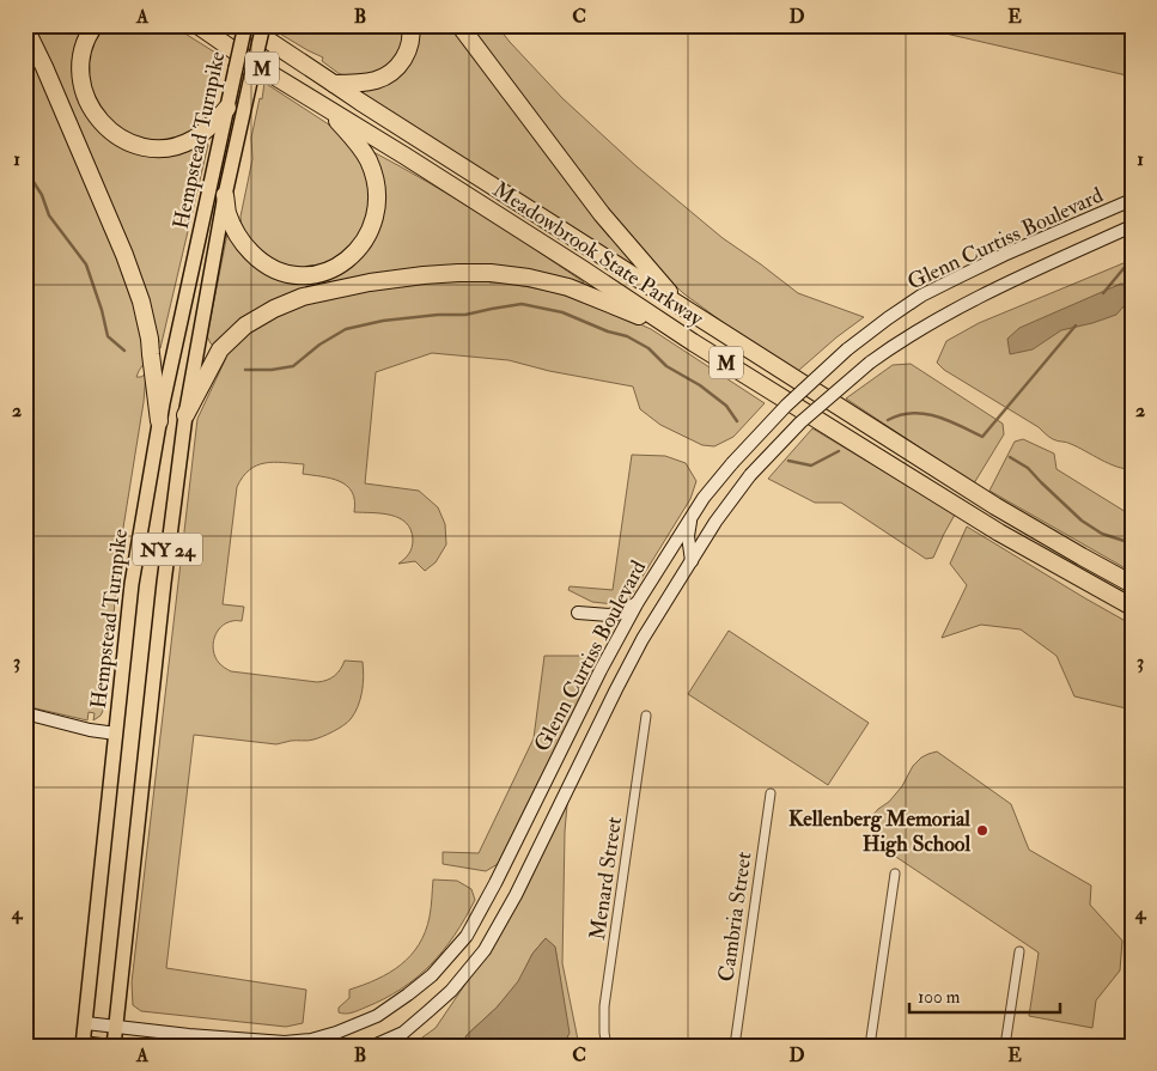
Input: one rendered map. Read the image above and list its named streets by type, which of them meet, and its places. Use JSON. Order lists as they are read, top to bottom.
{
  "streets": {
    "highway": ["M", "Meadowbrook State Parkway"],
    "main road": ["Hempstead Turnpike", "Glenn Curtiss Boulevard", "NY 24"],
    "street": ["Menard Street", "Cambria Street"]
  },
  "crossings": [
    ["Hempstead Turnpike", "Glenn Curtiss Boulevard"],
    ["Hempstead Turnpike", "Meadowbrook State Parkway"]
  ],
  "places": ["Kellenberg Memorial High School"],
  "scale_bar": "100 m",
  "grid": {
    "columns": [
      "A",
      "B",
      "C",
      "D",
      "E"
    ],
    "rows": [
      "1",
      "2",
      "3",
      "4"
    ]
  }
}
